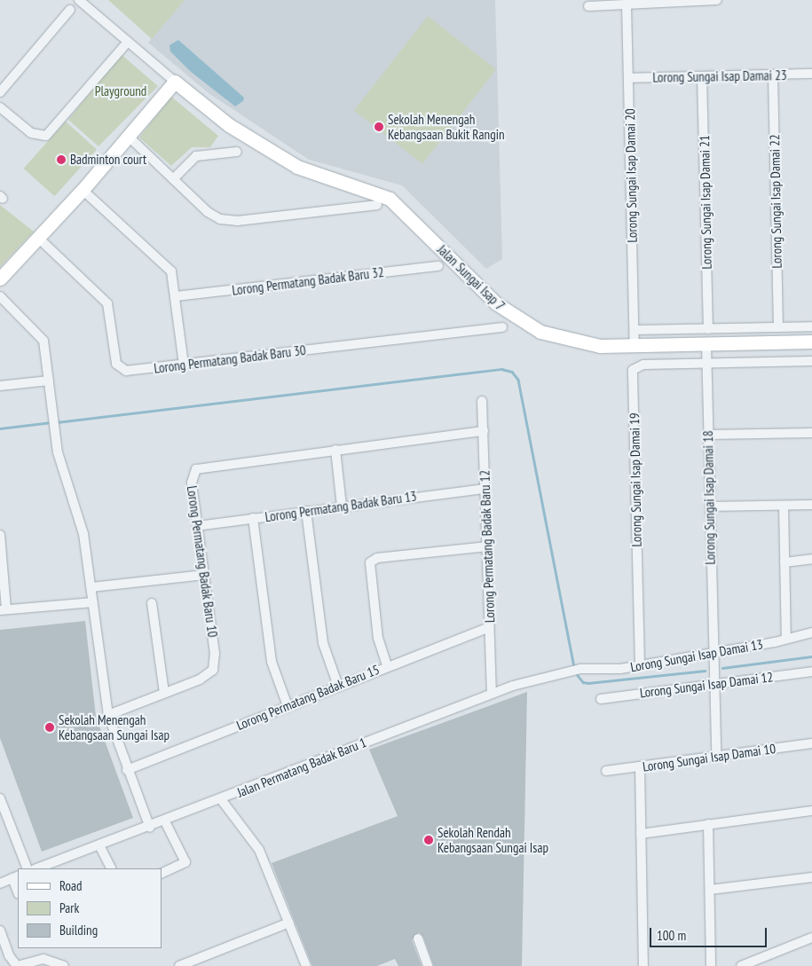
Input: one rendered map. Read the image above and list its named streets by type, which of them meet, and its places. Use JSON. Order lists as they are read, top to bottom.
{
  "streets": {
    "street": [
      "Lorong Sungai Isap Damai 23",
      "Lorong Sungai Isap Damai 20",
      "Lorong Sungai Isap Damai 22",
      "Lorong Sungai Isap Damai 21",
      "Jalan Sungai Isap 7",
      "Lorong Permatang Badak Baru 32",
      "Lorong Permatang Badak Baru 30",
      "Lorong Sungai Isap Damai 19",
      "Lorong Sungai Isap Damai 18",
      "Lorong Permatang Badak Baru 13",
      "Lorong Permatang Badak Baru 12",
      "Lorong Permatang Badak Baru 10",
      "Lorong Sungai Isap Damai 13",
      "Lorong Sungai Isap Damai 12",
      "Lorong Permatang Badak Baru 15",
      "Lorong Sungai Isap Damai 10",
      "Jalan Permatang Badak Baru 1"
    ]
  },
  "crossings": [
    ["Lorong Sungai Isap Damai 23", "Lorong Sungai Isap Damai 20"],
    ["Lorong Sungai Isap Damai 23", "Lorong Sungai Isap Damai 22"],
    ["Lorong Sungai Isap Damai 23", "Lorong Sungai Isap Damai 21"],
    ["Lorong Sungai Isap Damai 20", "Jalan Sungai Isap 7"],
    ["Jalan Sungai Isap 7", "Lorong Sungai Isap Damai 18"],
    ["Lorong Sungai Isap Damai 19", "Lorong Sungai Isap Damai 18"],
    ["Lorong Sungai Isap Damai 19", "Lorong Sungai Isap Damai 13"],
    ["Lorong Sungai Isap Damai 18", "Lorong Sungai Isap Damai 13"],
    ["Lorong Sungai Isap Damai 18", "Lorong Sungai Isap Damai 12"],
    ["Lorong Sungai Isap Damai 18", "Lorong Sungai Isap Damai 10"],
    ["Lorong Permatang Badak Baru 13", "Lorong Permatang Badak Baru 12"],
    ["Lorong Permatang Badak Baru 13", "Lorong Permatang Badak Baru 10"],
    ["Lorong Permatang Badak Baru 12", "Lorong Permatang Badak Baru 10"],
    ["Lorong Permatang Badak Baru 12", "Lorong Permatang Badak Baru 15"],
    ["Lorong Permatang Badak Baru 12", "Jalan Permatang Badak Baru 1"],
    ["Lorong Sungai Isap Damai 13", "Jalan Permatang Badak Baru 1"]
  ],
  "parks": ["Playground"],
  "places": [
    "Sekolah Menengah Kebangsaan Bukit Rangin",
    "Badminton court",
    "Sekolah Menengah Kebangsaan Sungai Isap",
    "Sekolah Rendah Kebangsaan Sungai Isap"
  ],
  "legend": ["Road", "Park", "Building"],
  "scale_bar": "100 m"
}
